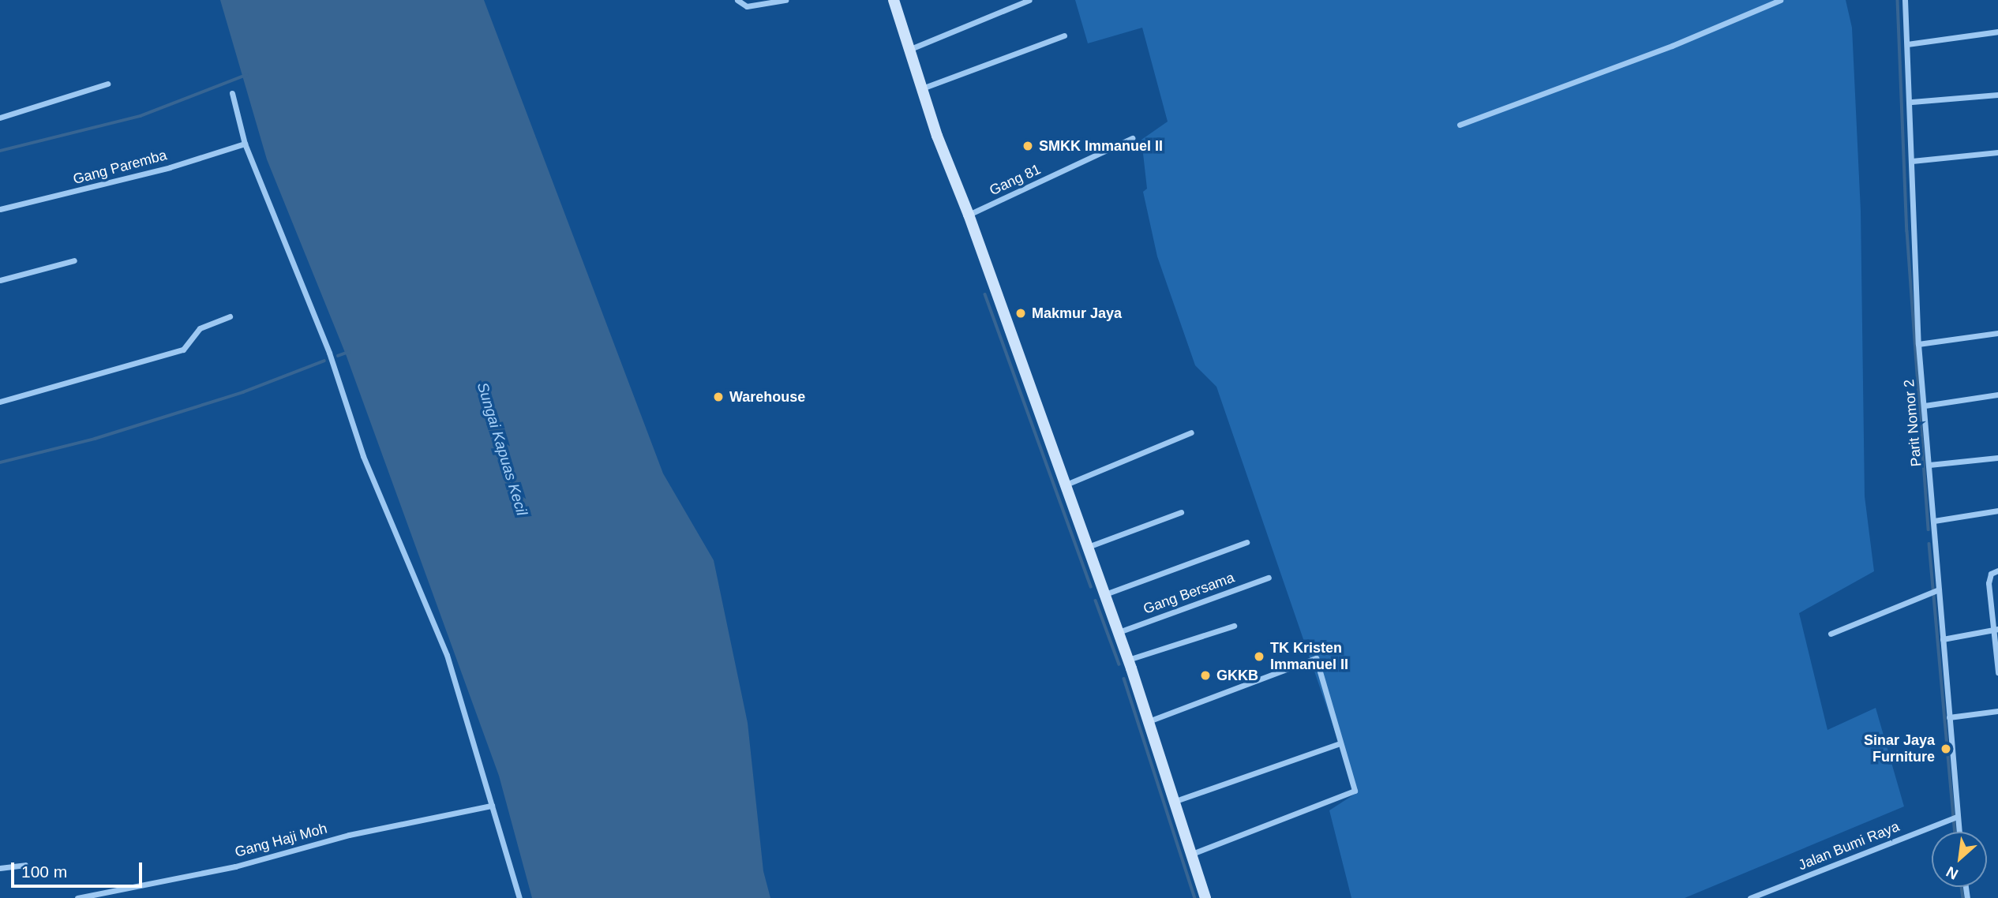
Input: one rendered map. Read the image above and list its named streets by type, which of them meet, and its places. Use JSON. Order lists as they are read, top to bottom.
{
  "streets": {
    "street": [
      "Gang Paremba",
      "Gang 81",
      "Parit Nomor 2",
      "Gang Bersama",
      "Gang Haji Moh",
      "Jalan Bumi Raya"
    ]
  },
  "crossings": [
    ["Parit Nomor 2", "Jalan Bumi Raya"]
  ],
  "water": ["Sungai Kapuas Kecil"],
  "places": [
    "SMKK Immanuel II",
    "Makmur Jaya",
    "Warehouse",
    "TK Kristen Immanuel II",
    "GKKB",
    "Sinar Jaya Furniture"
  ],
  "scale_bar": "100 m",
  "north": "bottom left"
}
